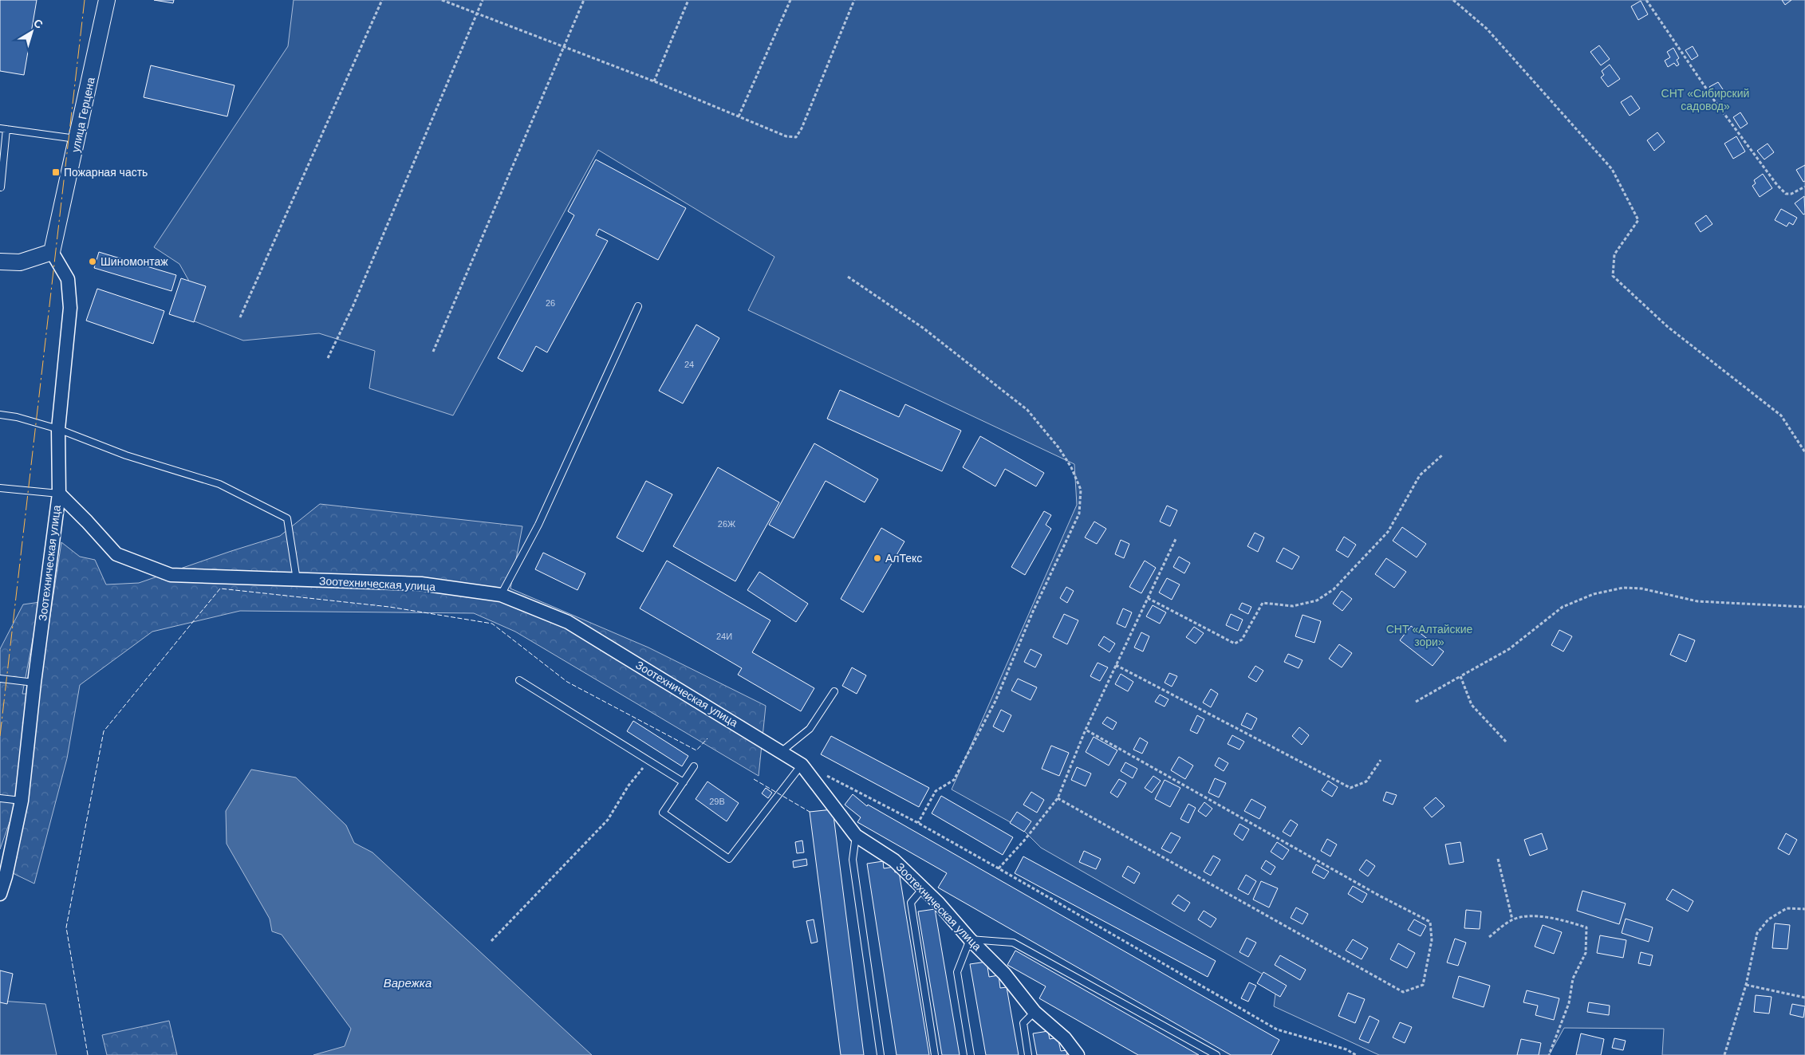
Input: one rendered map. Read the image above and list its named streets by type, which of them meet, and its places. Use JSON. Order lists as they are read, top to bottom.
{
  "streets": {
    "street": ["улица Герцена", "Зоотехническая улица"]
  },
  "water": ["Варежка"],
  "parks": ["СНТ «Сибирский садовод»", "СНТ «Алтайские зори»"],
  "places": {
    "transit": ["Пожарная часть"],
    "other": ["Шиномонтаж", "АлТекс"]
  },
  "house_numbers": [
    "26",
    "24",
    "26Ж",
    "24И",
    "29В"
  ],
  "north": "top right"
}
